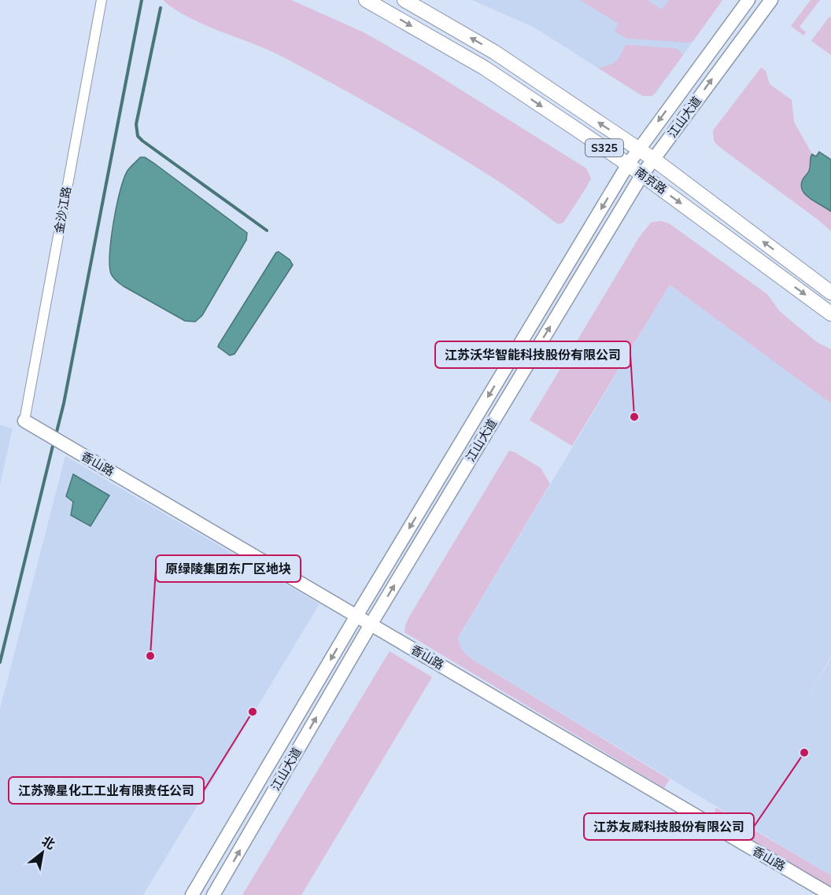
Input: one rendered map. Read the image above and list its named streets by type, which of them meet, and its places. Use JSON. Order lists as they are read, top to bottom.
{
  "streets": {
    "main road": ["S325", "南京路"],
    "street": ["江山大道", "金沙江路", "香山路"]
  },
  "crossings": [
    ["江山大道", "南京路"],
    ["江山大道", "香山路"],
    ["金沙江路", "香山路"]
  ],
  "places": [
    "江苏沃华智能科技股份有限公司",
    "原绿陵集团东厂区地块",
    "江苏豫星化工工业有限责任公司",
    "江苏友威科技股份有限公司"
  ],
  "north": "top right"
}
